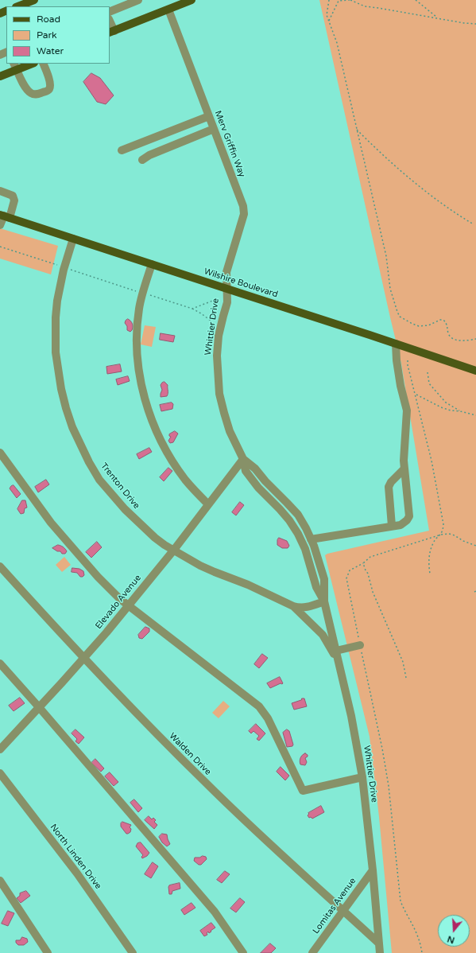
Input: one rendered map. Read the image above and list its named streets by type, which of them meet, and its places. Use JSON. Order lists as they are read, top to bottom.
{
  "streets": {
    "main road": ["Wilshire Boulevard"],
    "street": [
      "Merv Griffin Way",
      "Whittier Drive",
      "Trenton Drive",
      "Elevado Avenue",
      "Walden Drive",
      "North Linden Drive",
      "Lomitas Avenue"
    ]
  },
  "crossings": [
    ["Merv Griffin Way", "Wilshire Boulevard"],
    ["Merv Griffin Way", "Whittier Drive"],
    ["Wilshire Boulevard", "Whittier Drive"],
    ["Wilshire Boulevard", "Trenton Drive"],
    ["Whittier Drive", "Trenton Drive"],
    ["Whittier Drive", "Elevado Avenue"],
    ["Whittier Drive", "Walden Drive"],
    ["Whittier Drive", "Lomitas Avenue"],
    ["Trenton Drive", "Elevado Avenue"],
    ["Elevado Avenue", "Walden Drive"],
    ["Walden Drive", "Lomitas Avenue"]
  ],
  "legend": ["Road", "Park", "Water"],
  "north": "bottom"
}
